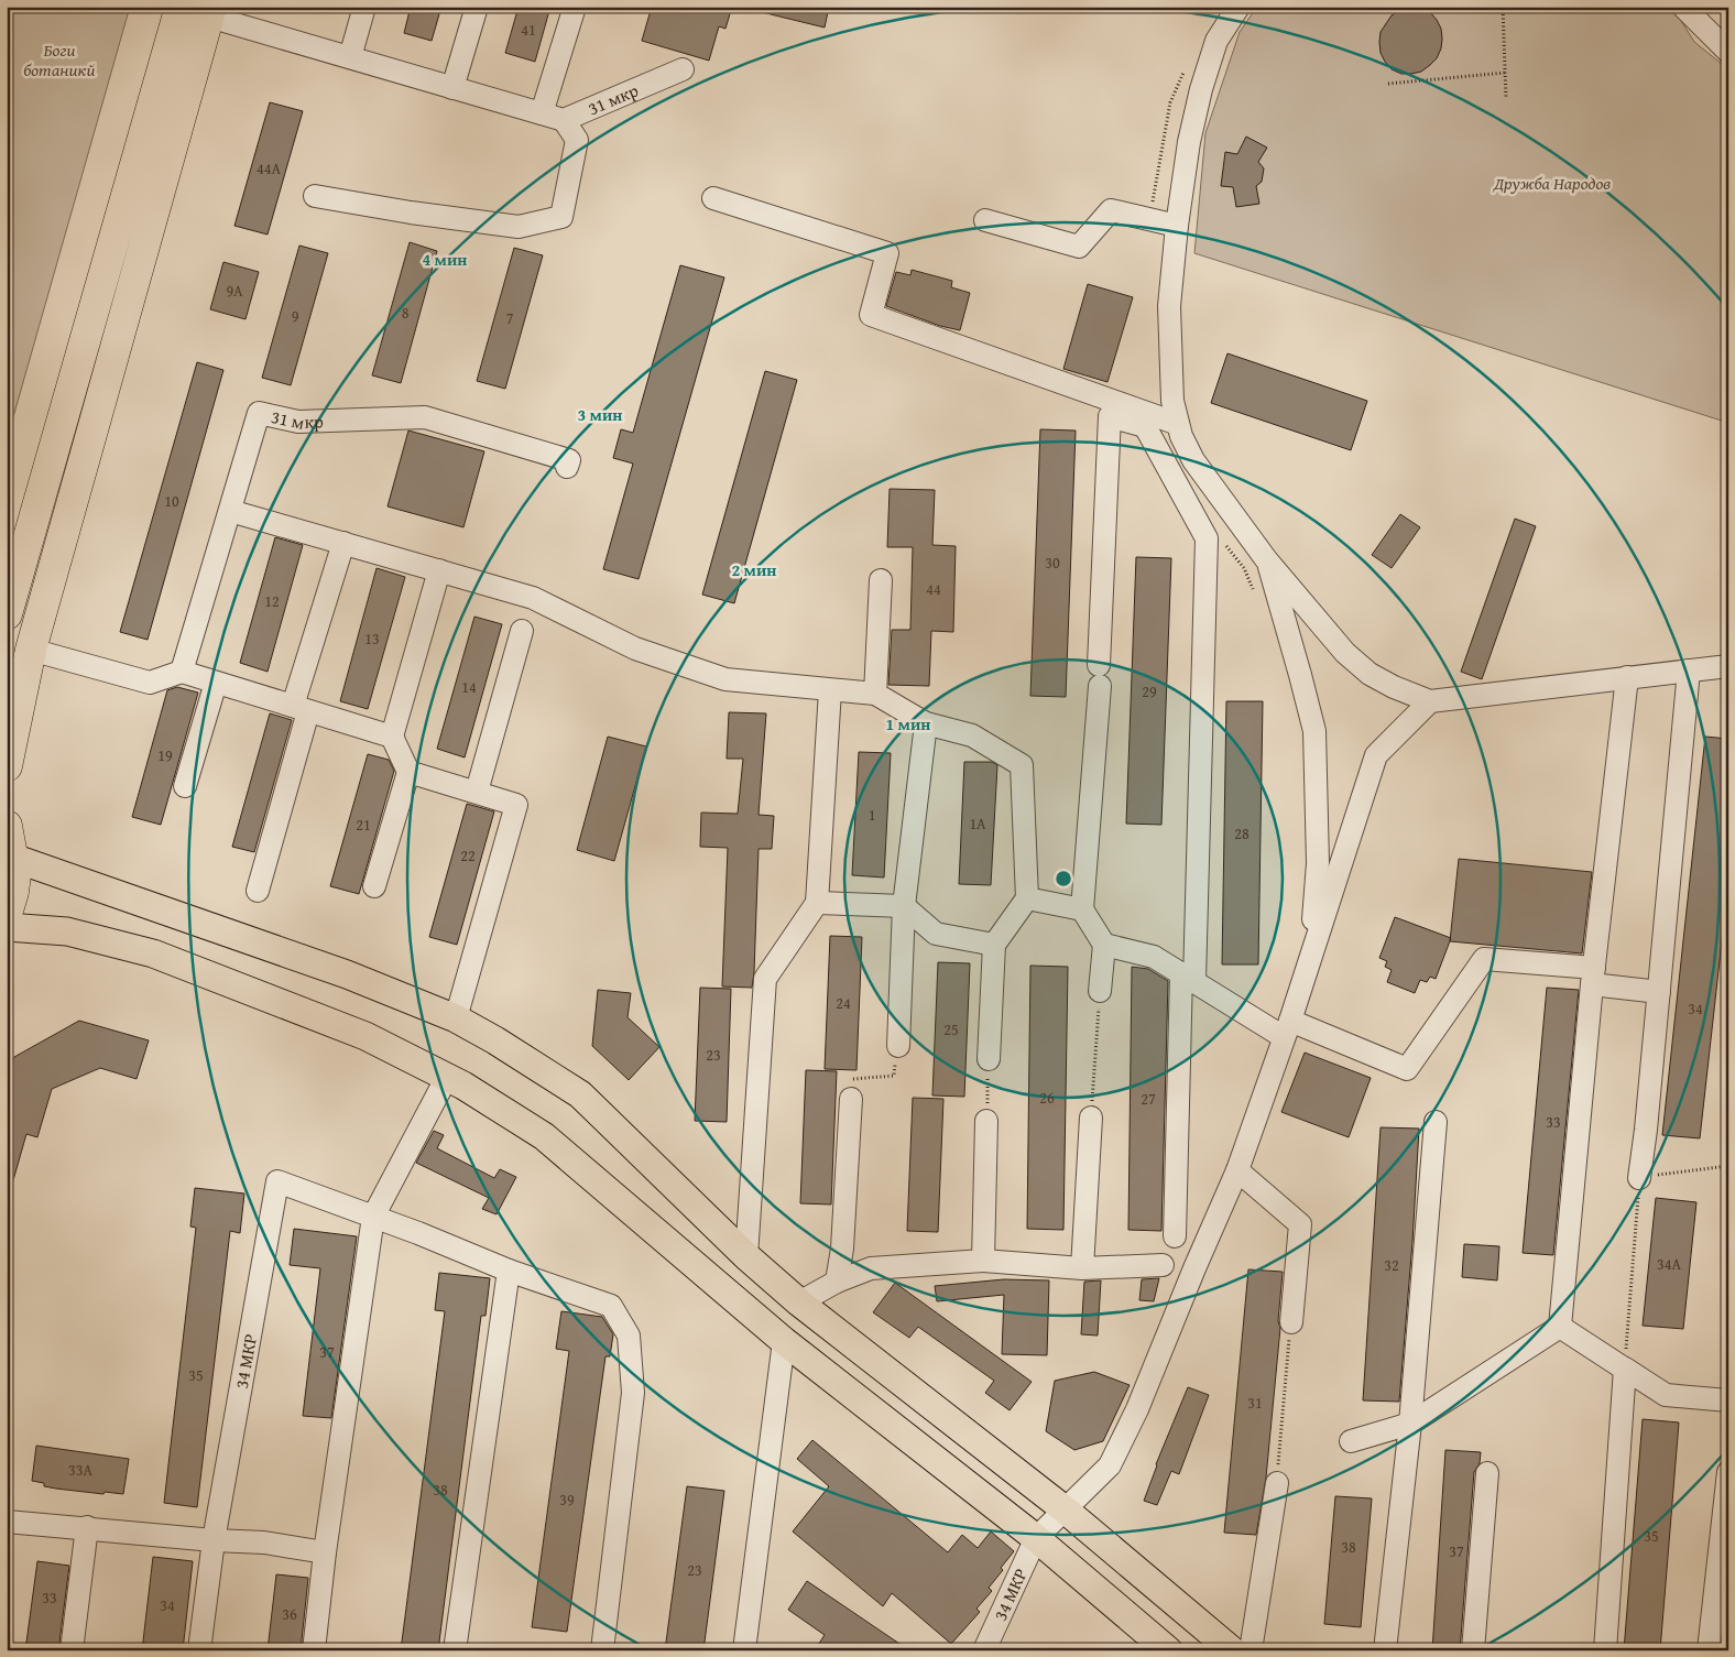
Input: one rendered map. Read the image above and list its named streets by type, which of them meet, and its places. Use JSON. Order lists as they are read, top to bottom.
{
  "streets": {
    "street": ["31 мкр", "34 МКР"]
  },
  "parks": ["Боги ботаникй", "Дружба Народов"],
  "house_numbers": [
    "41",
    "44А",
    "9А",
    "8",
    "9",
    "7",
    "10",
    "30",
    "44",
    "12",
    "13",
    "14",
    "29",
    "19",
    "1",
    "1А",
    "21",
    "28",
    "22",
    "24",
    "34",
    "25",
    "23",
    "26",
    "27",
    "33",
    "34А",
    "32",
    "37",
    "35",
    "31",
    "33А",
    "38",
    "39",
    "35",
    "38",
    "37",
    "23",
    "33",
    "34",
    "36"
  ],
  "rings": [
    "4 мин",
    "3 мин",
    "2 мин",
    "1 мин"
  ]
}
